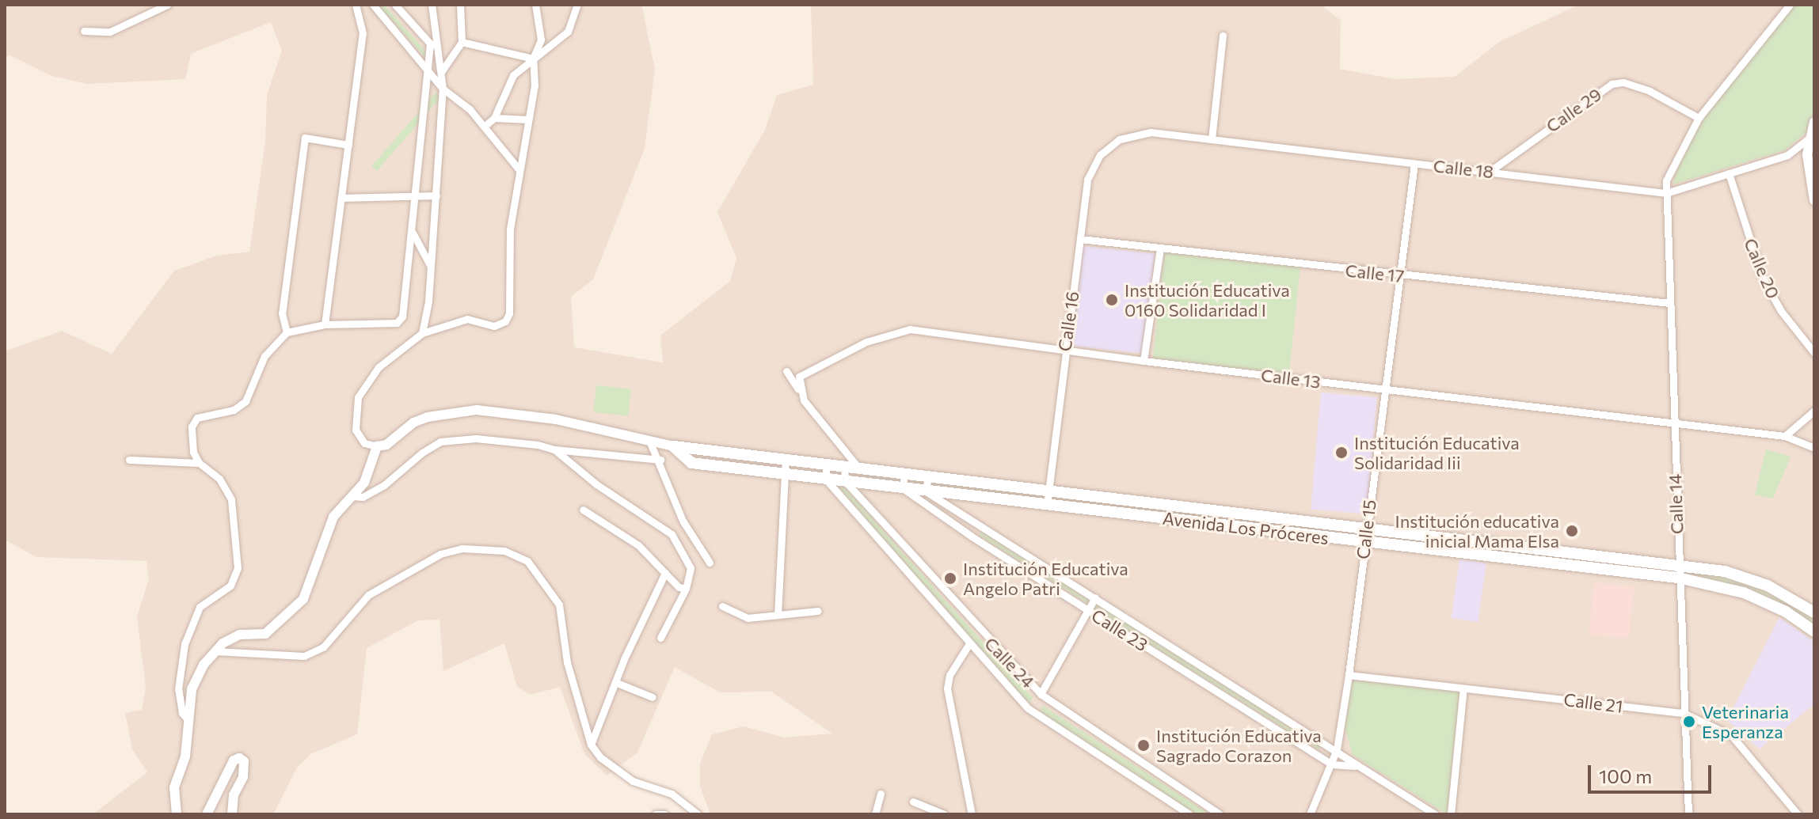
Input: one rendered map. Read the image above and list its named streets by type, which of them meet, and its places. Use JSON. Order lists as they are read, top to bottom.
{
  "streets": {
    "main road": ["Avenida Los Próceres"],
    "street": [
      "Calle 29",
      "Calle 18",
      "Calle 20",
      "Calle 17",
      "Calle 16",
      "Calle 13",
      "Calle 14",
      "Calle 15",
      "Calle 23",
      "Calle 24",
      "Calle 21"
    ]
  },
  "crossings": [
    ["Calle 29", "Calle 18"],
    ["Calle 29", "Calle 14"],
    ["Calle 18", "Calle 20"],
    ["Calle 18", "Calle 16"],
    ["Calle 18", "Calle 14"],
    ["Calle 18", "Calle 15"],
    ["Calle 17", "Calle 16"],
    ["Calle 17", "Calle 14"],
    ["Calle 17", "Calle 15"],
    ["Calle 16", "Calle 13"],
    ["Calle 16", "Avenida Los Próceres"],
    ["Calle 13", "Calle 14"],
    ["Calle 13", "Calle 15"],
    ["Calle 14", "Avenida Los Próceres"],
    ["Calle 14", "Calle 21"],
    ["Avenida Los Próceres", "Calle 15"],
    ["Avenida Los Próceres", "Calle 23"],
    ["Avenida Los Próceres", "Calle 24"],
    ["Calle 15", "Calle 23"],
    ["Calle 15", "Calle 21"]
  ],
  "places": [
    "Institución Educativa 0160 Solidaridad I",
    "Institución Educativa Solidaridad Iii",
    "Institución educativa inicial Mama Elsa",
    "Institución Educativa Angelo Patri",
    "Veterinaria Esperanza",
    "Institución Educativa Sagrado Corazon"
  ],
  "scale_bar": "100 m"
}
